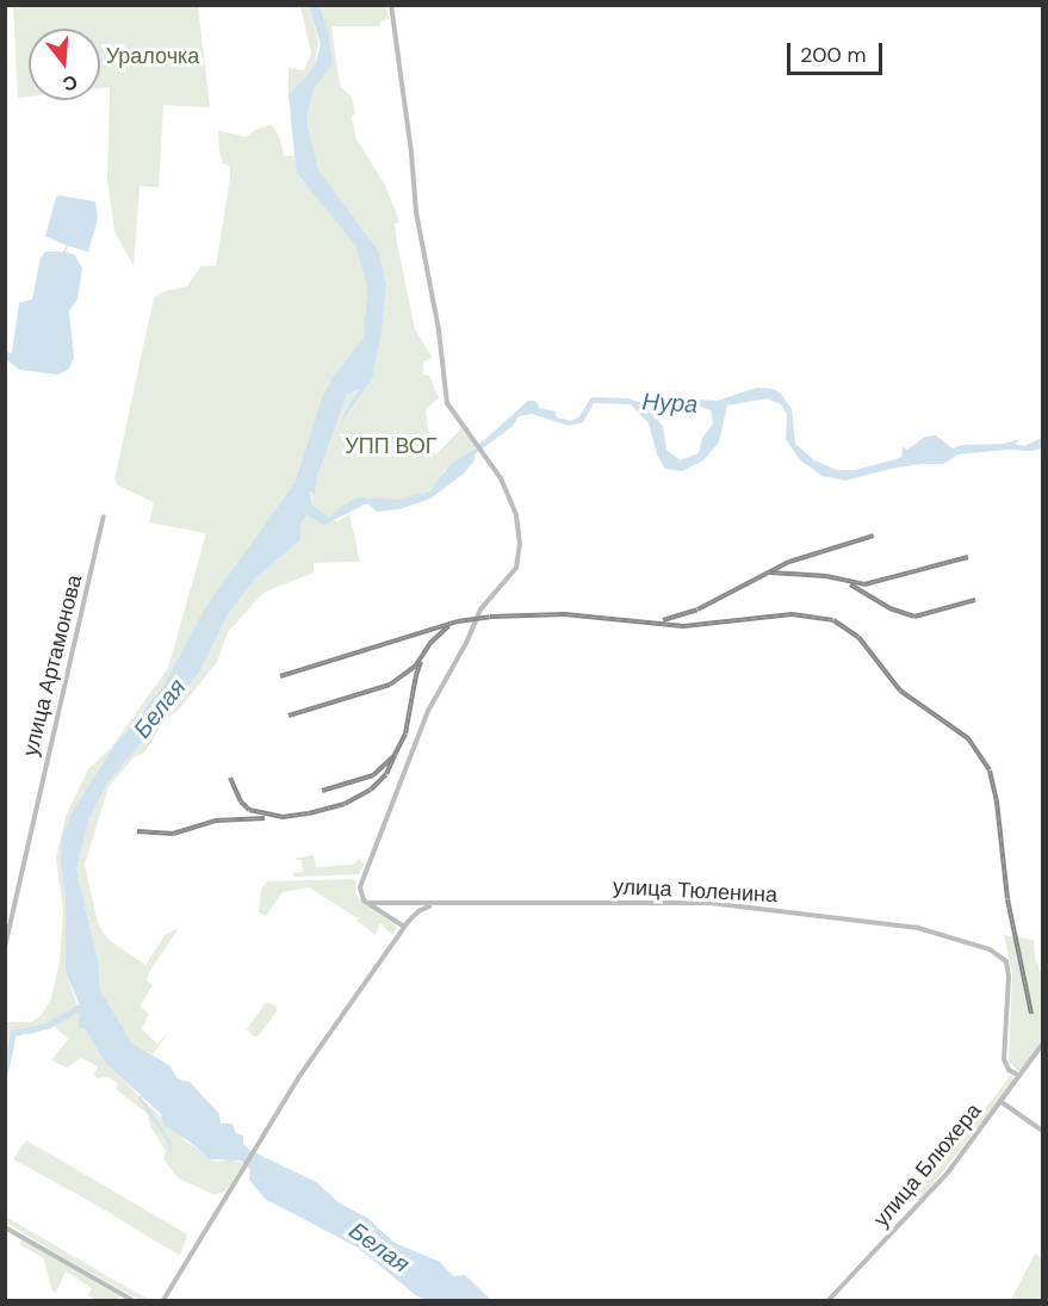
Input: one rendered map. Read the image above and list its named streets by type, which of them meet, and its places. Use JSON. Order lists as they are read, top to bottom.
{
  "streets": {
    "main road": ["улица Артамонова", "улица Тюленина", "улица Блюхера"]
  },
  "crossings": [
    ["улица Тюленина", "улица Блюхера"]
  ],
  "water": ["Нура", "Белая"],
  "parks": ["Уралочка", "УПП ВОГ"],
  "scale_bar": "200 m",
  "north": "bottom"
}
